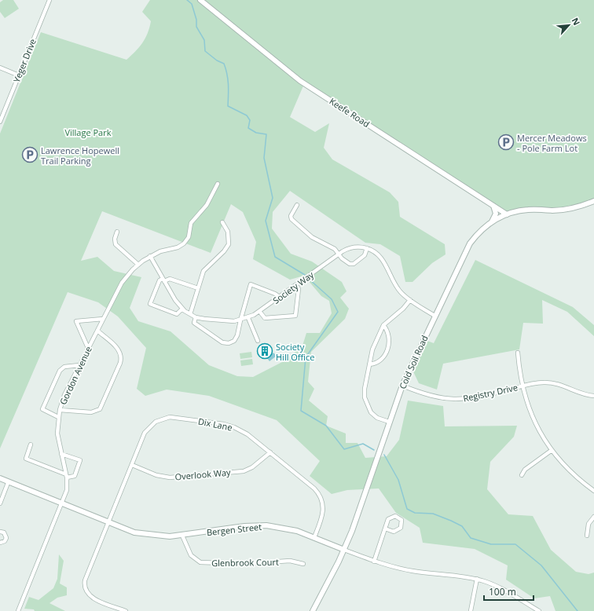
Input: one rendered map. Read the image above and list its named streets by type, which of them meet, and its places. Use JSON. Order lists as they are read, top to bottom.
{
  "streets": {
    "street": [
      "Yeger Drive",
      "Keefe Road",
      "Society Way",
      "Cold Soil Road",
      "Gordon Avenue",
      "Registry Drive",
      "Dix Lane",
      "Overlook Way",
      "Bergen Street",
      "Glenbrook Court"
    ]
  },
  "crossings": [
    ["Keefe Road", "Cold Soil Road"],
    ["Society Way", "Gordon Avenue"],
    ["Cold Soil Road", "Registry Drive"],
    ["Cold Soil Road", "Bergen Street"],
    ["Gordon Avenue", "Bergen Street"],
    ["Dix Lane", "Overlook Way"],
    ["Dix Lane", "Bergen Street"],
    ["Bergen Street", "Glenbrook Court"]
  ],
  "parks": ["Village Park"],
  "places": {
    "parking": ["Mercer Meadows - Pole Farm Lot", "Lawrence Hopewell Trail Parking"],
    "building": ["Society Hill Office"]
  },
  "scale_bar": "100 m",
  "north": "top right"
}
